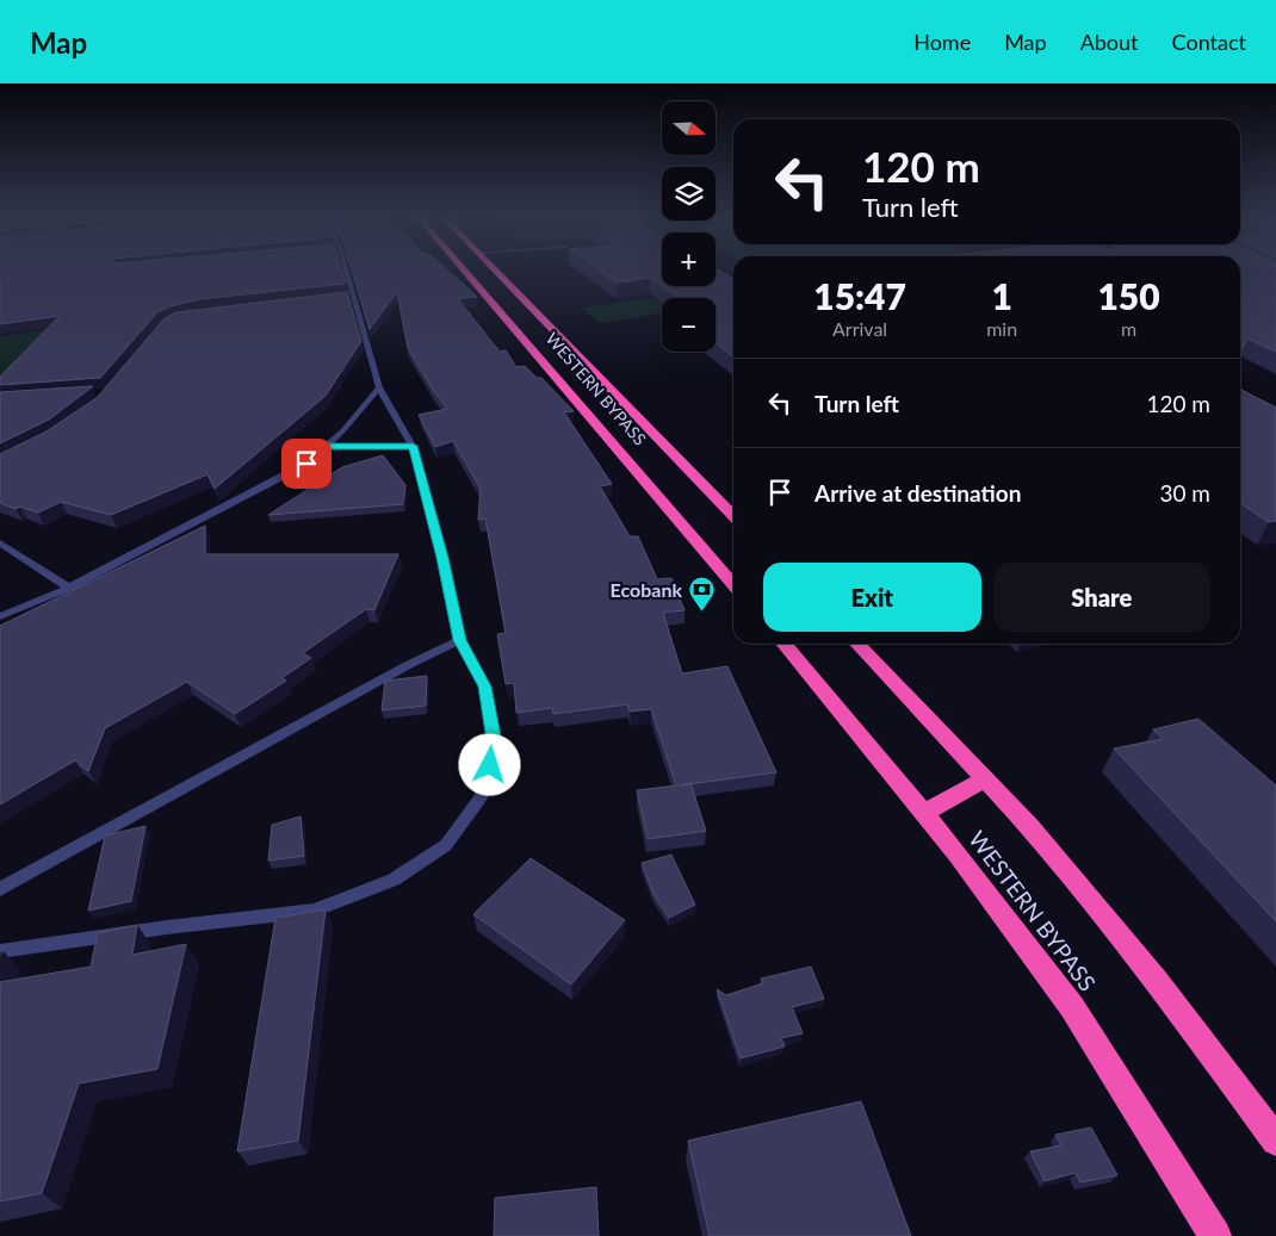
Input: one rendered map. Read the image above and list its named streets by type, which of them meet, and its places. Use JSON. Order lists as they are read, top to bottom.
{
  "streets": {
    "highway": ["WESTERN BYPASS"]
  },
  "places": {
    "bank": ["Ecobank"]
  },
  "north": "right",
  "page": {
    "header": "Map",
    "nav": [
      "Home",
      "Map",
      "About",
      "Contact"
    ],
    "map_buttons": ["+", "−"],
    "turn": ["120 m", "Turn left"],
    "eta": [
      "15:47",
      "Arrival",
      "1",
      "min",
      "150",
      "m"
    ],
    "list": [
      {
        "name": "Turn left",
        "value": "120 m"
      },
      {
        "name": "Arrive at destination",
        "value": "30 m"
      }
    ],
    "buttons": ["Exit", "Share"]
  }
}
